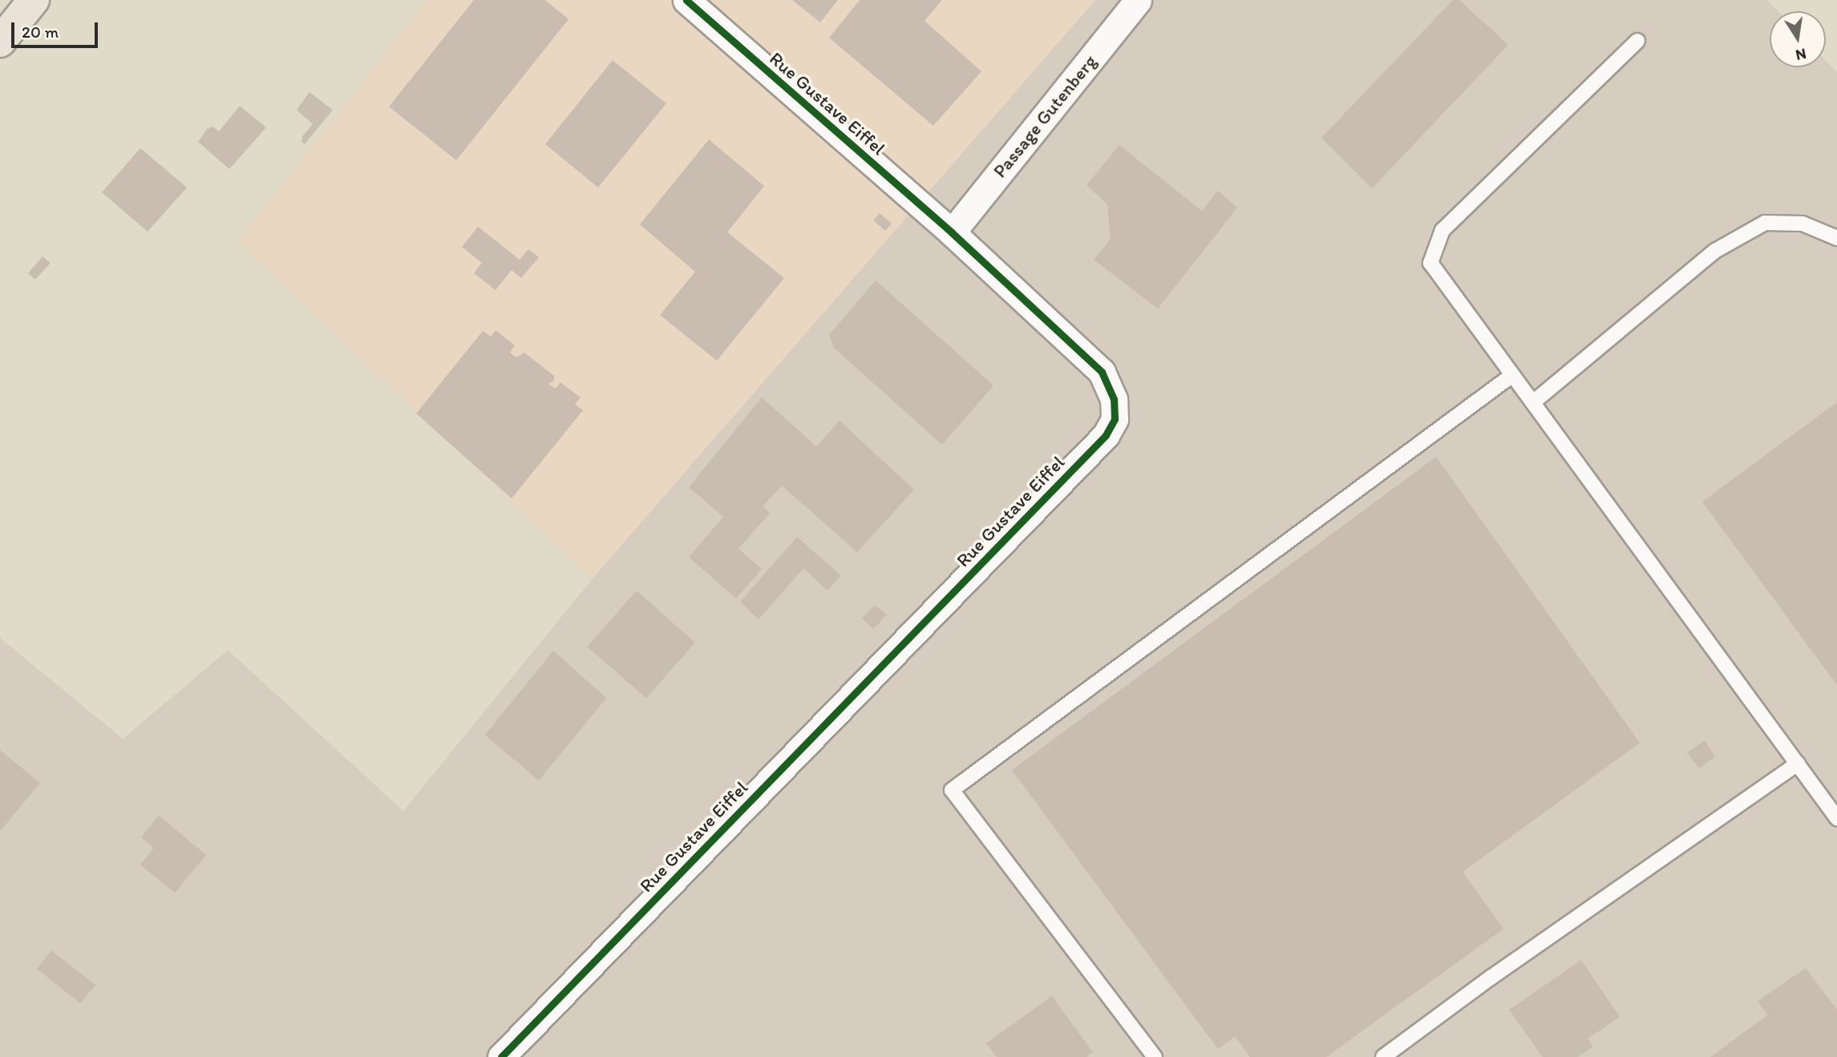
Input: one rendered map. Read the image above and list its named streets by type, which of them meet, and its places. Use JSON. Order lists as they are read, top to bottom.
{
  "streets": {
    "street": ["Rue Gustave Eiffel", "Passage Gutenberg"]
  },
  "crossings": [
    ["Rue Gustave Eiffel", "Passage Gutenberg"]
  ],
  "scale_bar": "20 m",
  "north": "bottom"
}
